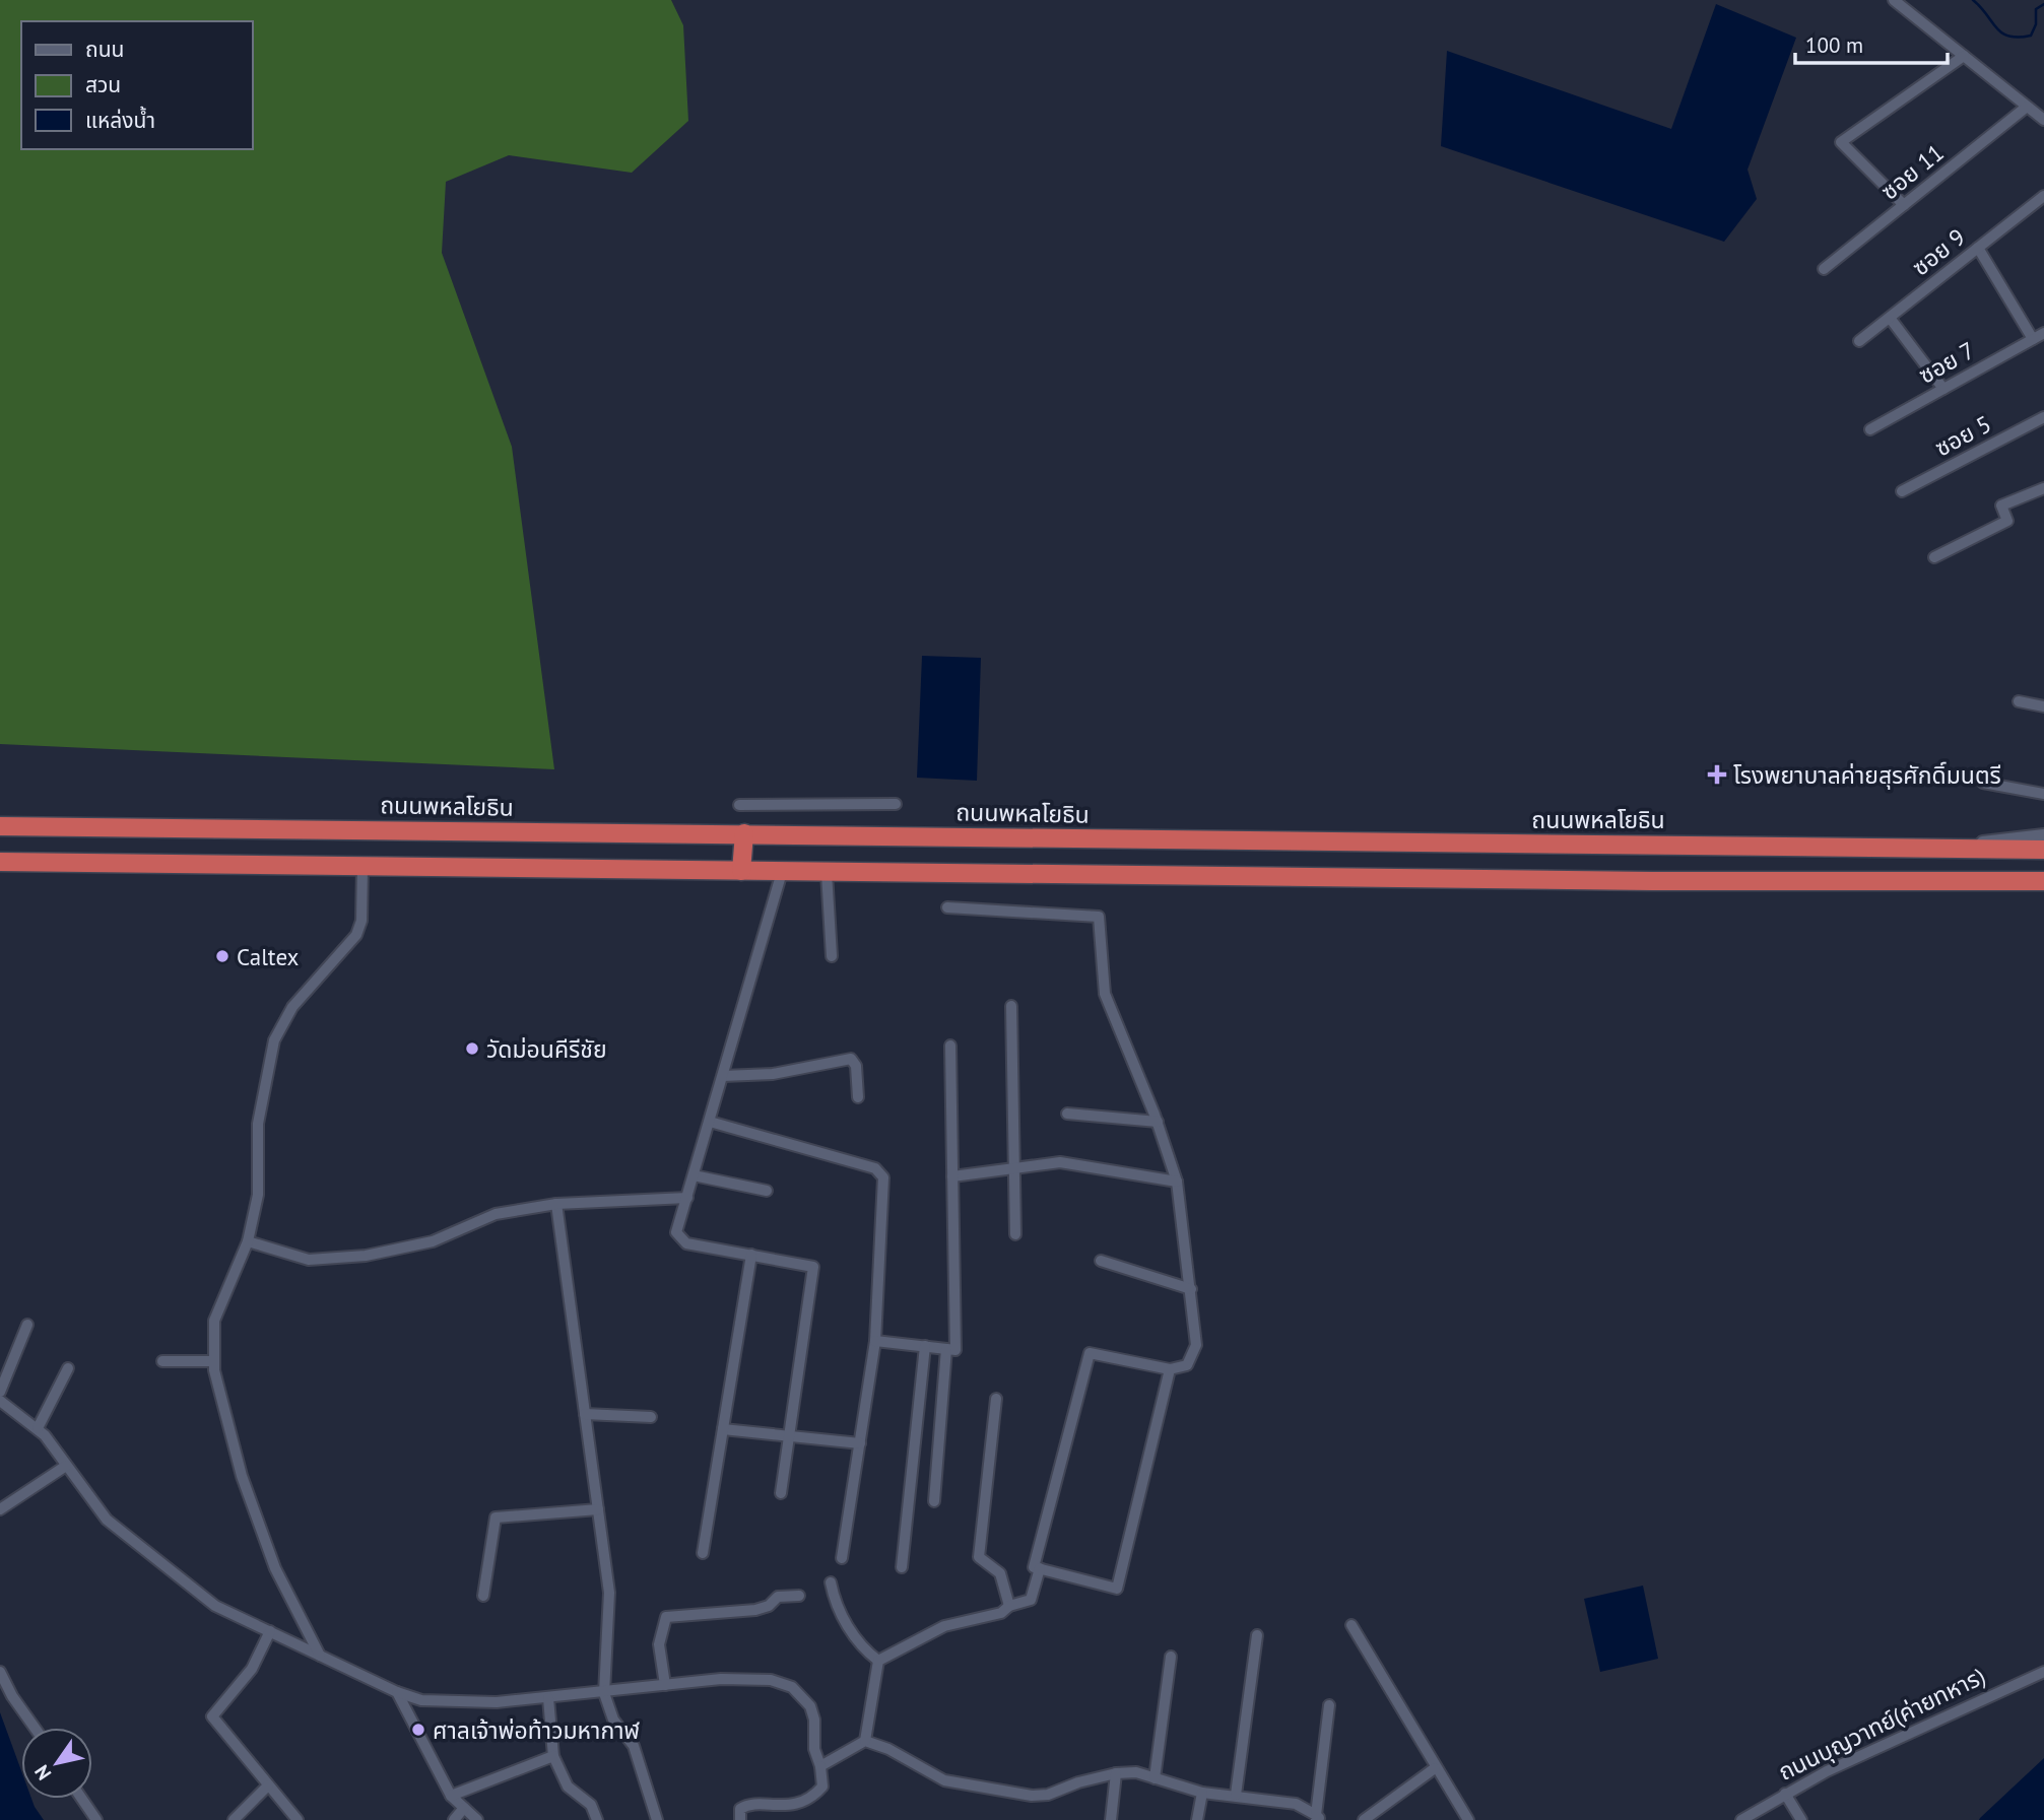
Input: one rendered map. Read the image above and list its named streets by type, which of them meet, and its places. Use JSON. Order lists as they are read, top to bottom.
{
  "streets": {
    "highway": ["ถนนพหลโยธิน"],
    "street": [
      "ซอย 11",
      "ซอย 9",
      "ซอย 7",
      "ซอย 5",
      "ถนนบุญวาทย์(ค่ายทหาร)"
    ]
  },
  "places": {
    "health": ["โรงพยาบาลค่ายสุรศักดิ์มนตรี"],
    "other": ["Caltex", "วัดม่อนคีรีชัย", "ศาลเจ้าพ่อท้าวมหากาฬ"]
  },
  "legend": ["ถนน", "สวน", "แหล่งน้ำ"],
  "scale_bar": "100 m",
  "north": "bottom left"
}
